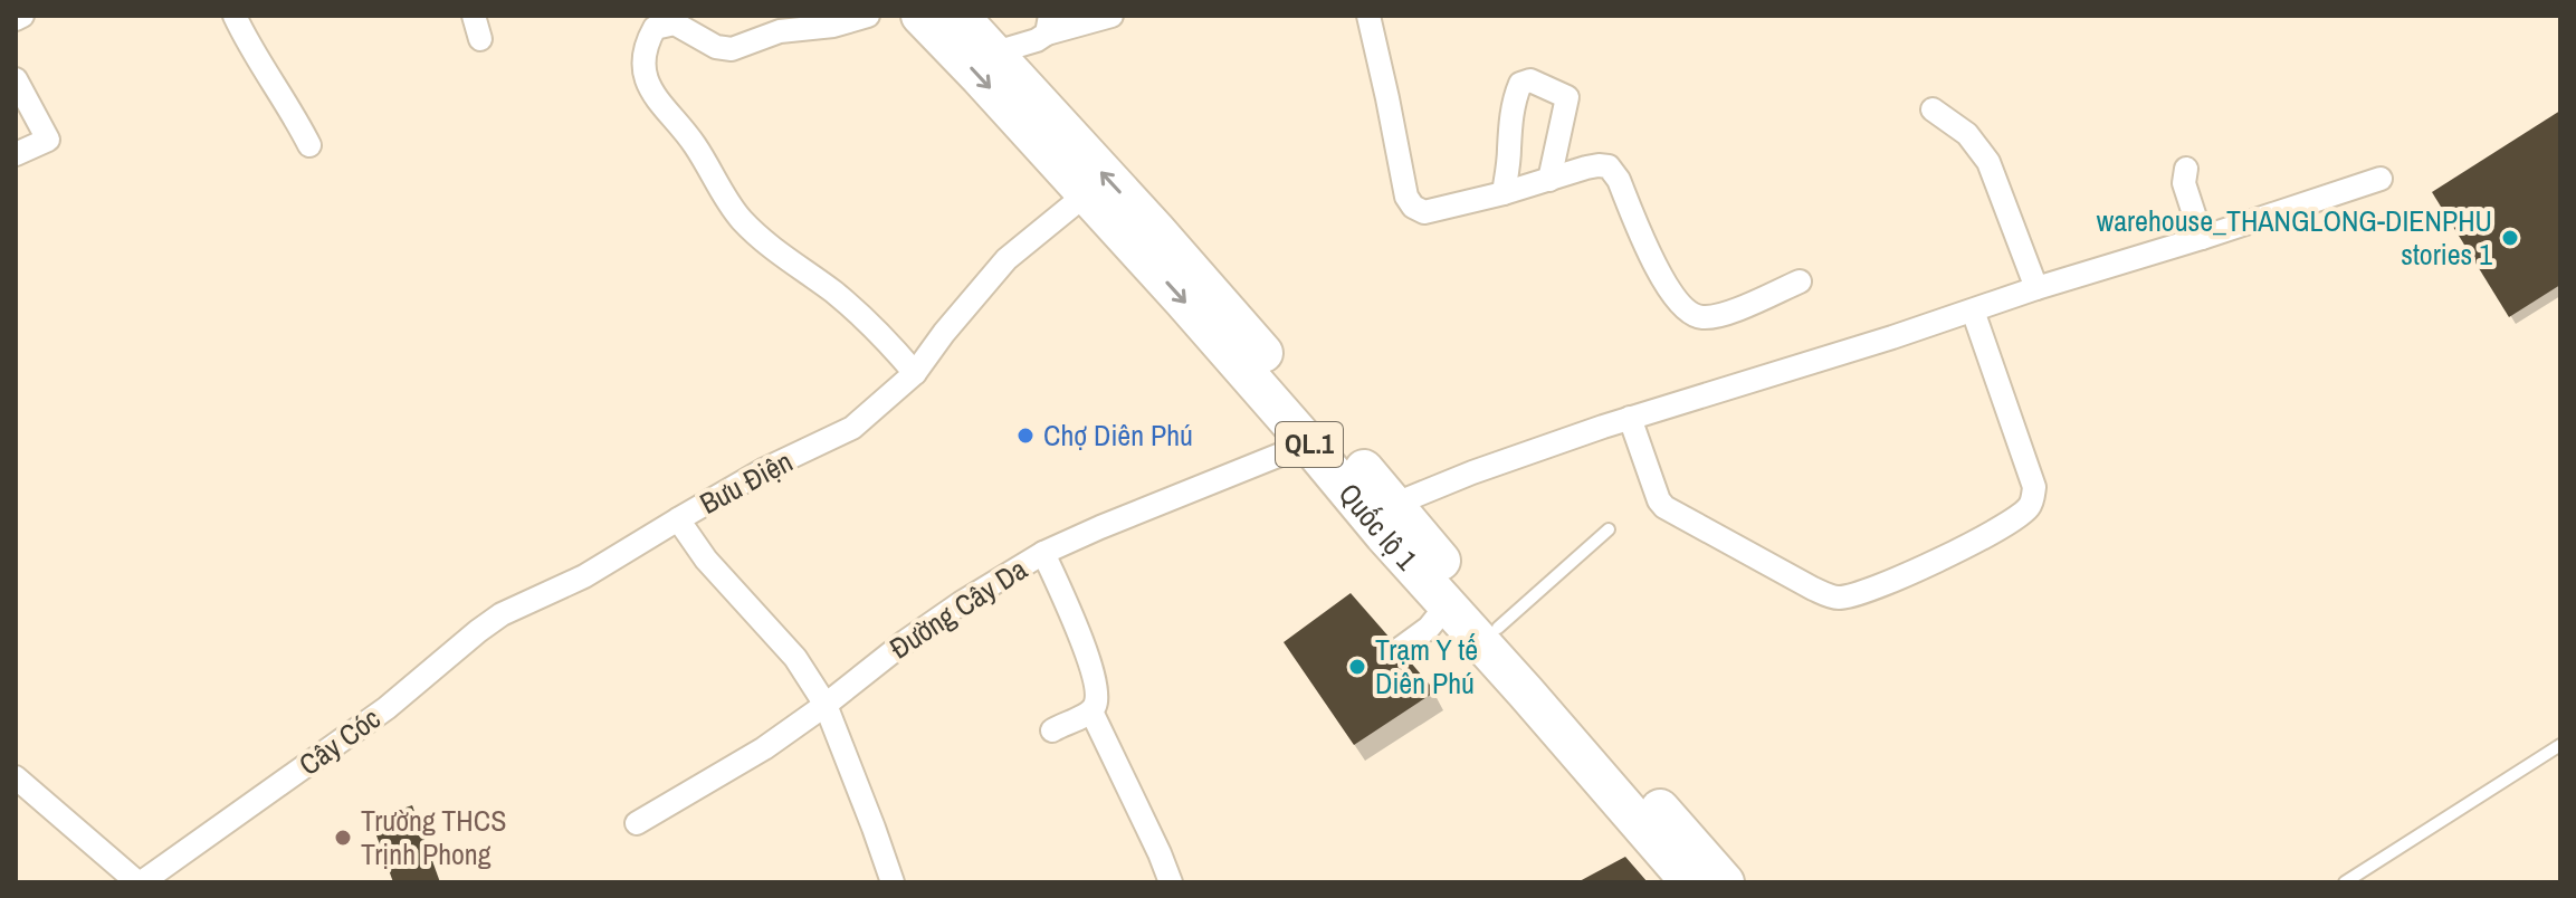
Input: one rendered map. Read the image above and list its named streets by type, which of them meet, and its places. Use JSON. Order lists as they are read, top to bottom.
{
  "streets": {
    "highway": ["QL.1", "Quốc lộ 1"],
    "street": ["Bưu Điện", "Đường Cây Da", "Cây Cóc"]
  },
  "crossings": [
    ["Bưu Điện", "Quốc lộ 1"],
    ["Bưu Điện", "Đường Cây Da"],
    ["Bưu Điện", "Cây Cóc"],
    ["Quốc lộ 1", "Đường Cây Da"]
  ],
  "places": [
    "warehouse_THANGLONG-DIENPHU stories 1",
    "Chợ Diên Phú",
    "Trạm Y tế Diên Phú",
    "Trường THCS Trịnh Phong"
  ]
}
